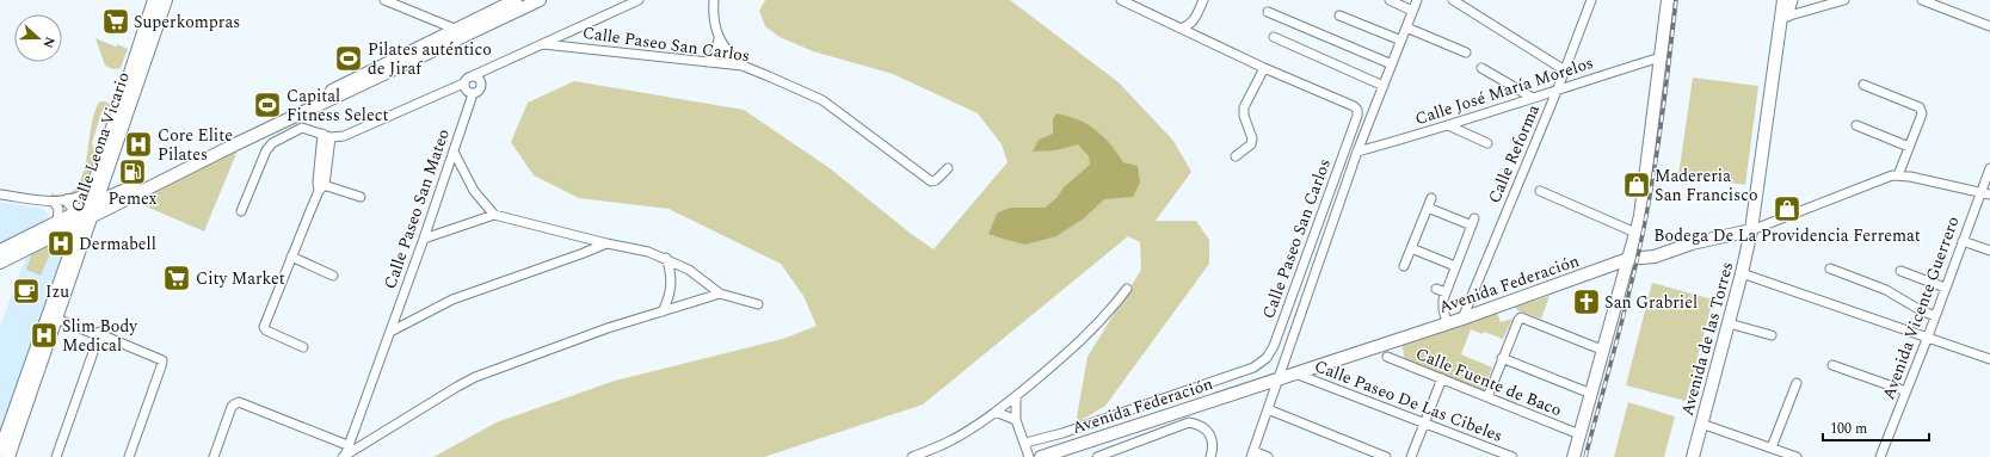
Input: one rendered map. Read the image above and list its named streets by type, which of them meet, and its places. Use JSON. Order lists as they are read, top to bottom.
{
  "streets": {
    "main road": ["Calle Leona Vicario", "Avenida Federación", "Avenida de las Torres"],
    "street": [
      "Calle Paseo San Carlos",
      "Calle José María Morelos",
      "Calle Reforma",
      "Calle Paseo San Mateo",
      "Avenida Vicente Guerrero",
      "Calle Fuente de Baco",
      "Calle Paseo De Las Cibeles"
    ]
  },
  "crossings": [
    ["Calle José María Morelos", "Calle Reforma"],
    ["Calle Reforma", "Avenida Federación"],
    ["Avenida Federación", "Avenida Vicente Guerrero"],
    ["Avenida Federación", "Avenida de las Torres"],
    ["Avenida Federación", "Calle Paseo De Las Cibeles"]
  ],
  "places": {
    "supermarket": ["Superkompras", "City Market"],
    "sports": ["Pilates auténtico de Jiraf", "Capital Fitness Select"],
    "hospital": ["Core Elite Pilates", "Dermabell", "Slim Body Medical"],
    "fuel station": ["Pemex"],
    "shop": ["Madereria San Francisco", "Bodega De La Providencia Ferremat"],
    "cafe": ["Izu"],
    "church": ["San Grabriel"]
  },
  "scale_bar": "100 m",
  "north": "right"
}
